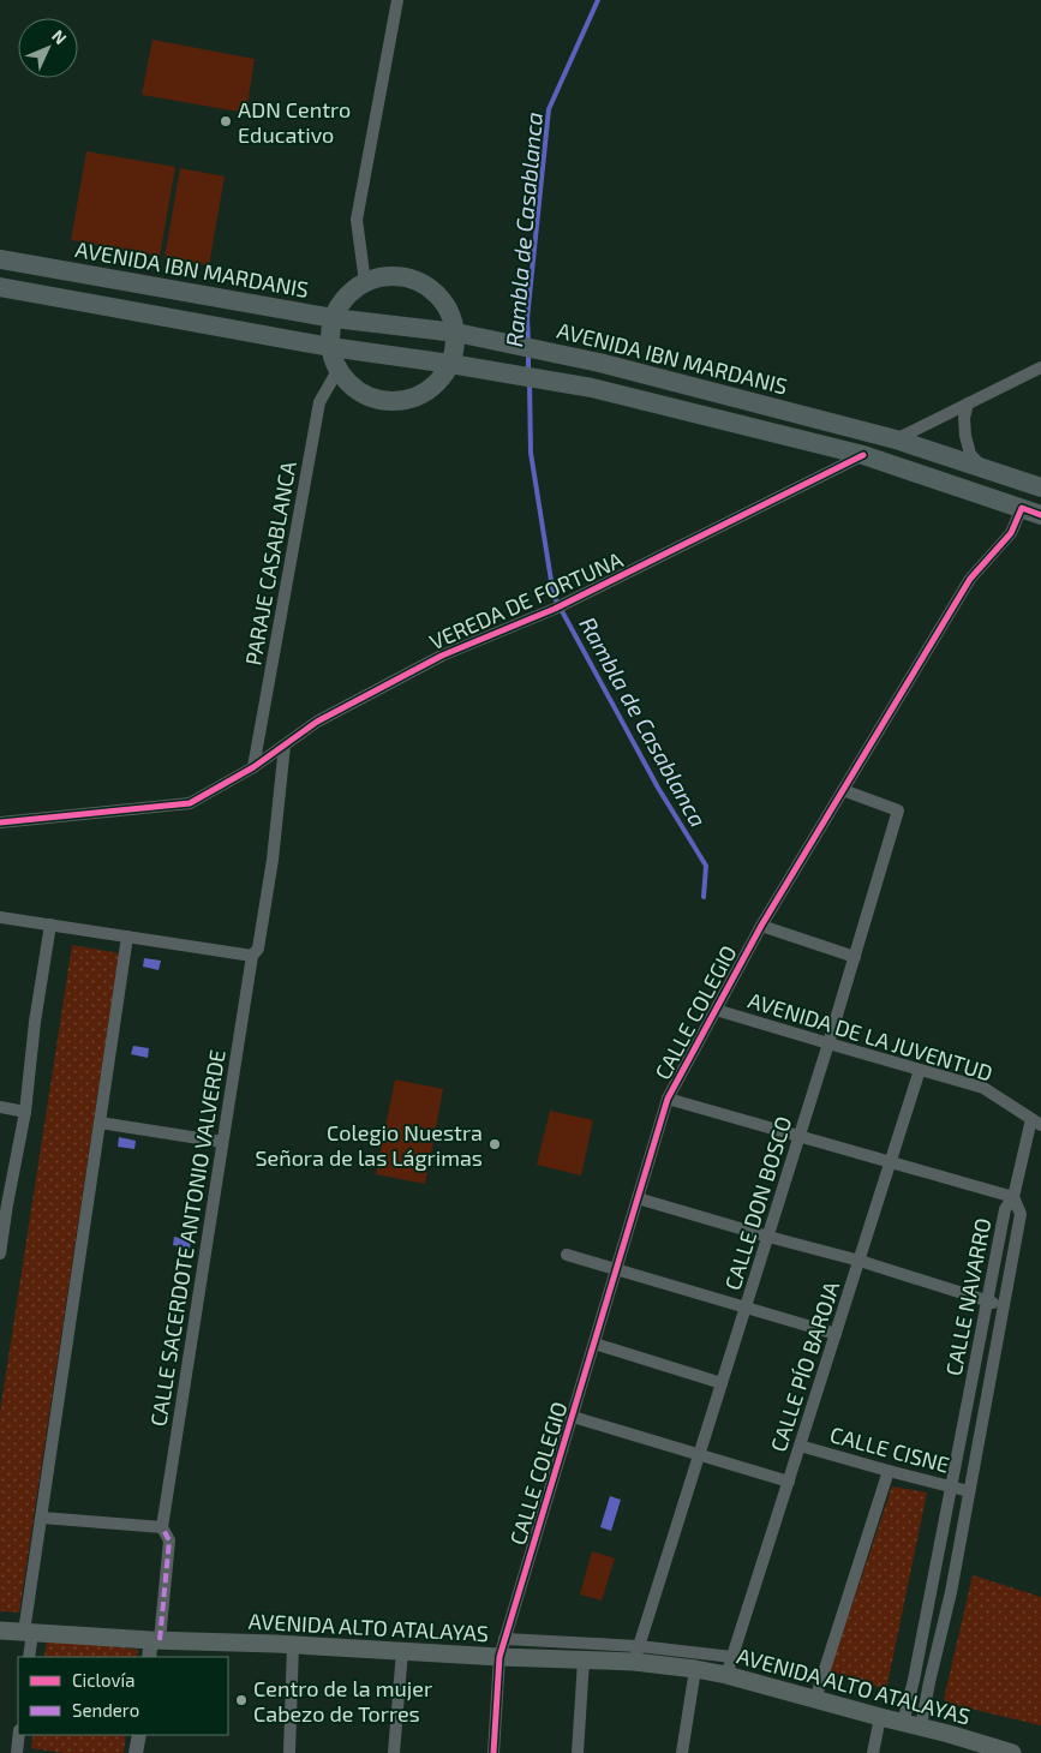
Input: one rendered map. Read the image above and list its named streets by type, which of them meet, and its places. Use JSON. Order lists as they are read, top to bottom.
{
  "streets": {
    "main road": ["AVENIDA IBN MARDANIS", "AVENIDA ALTO ATALAYAS"],
    "street": [
      "PARAJE CASABLANCA",
      "VEREDA DE FORTUNA",
      "CALLE COLEGIO",
      "AVENIDA DE LA JUVENTUD",
      "CALLE DON BOSCO",
      "CALLE SACERDOTE ANTONIO VALVERDE",
      "CALLE NAVARRO",
      "CALLE PÍO BAROJA",
      "CALLE CISNE"
    ]
  },
  "crossings": [
    ["PARAJE CASABLANCA", "VEREDA DE FORTUNA"],
    ["VEREDA DE FORTUNA", "CALLE SACERDOTE ANTONIO VALVERDE"],
    ["CALLE COLEGIO", "AVENIDA DE LA JUVENTUD"],
    ["CALLE COLEGIO", "CALLE DON BOSCO"],
    ["CALLE COLEGIO", "AVENIDA ALTO ATALAYAS"],
    ["AVENIDA DE LA JUVENTUD", "CALLE DON BOSCO"],
    ["AVENIDA DE LA JUVENTUD", "CALLE PÍO BAROJA"],
    ["CALLE DON BOSCO", "AVENIDA ALTO ATALAYAS"],
    ["CALLE SACERDOTE ANTONIO VALVERDE", "AVENIDA ALTO ATALAYAS"],
    ["CALLE NAVARRO", "CALLE CISNE"],
    ["CALLE NAVARRO", "AVENIDA ALTO ATALAYAS"],
    ["CALLE PÍO BAROJA", "CALLE CISNE"],
    ["CALLE PÍO BAROJA", "AVENIDA ALTO ATALAYAS"]
  ],
  "water": ["Rambla de Casablanca"],
  "places": ["ADN Centro Educativo", "Colegio Nuestra Señora de las Lágrimas", "Centro de la mujer Cabezo de Torres"],
  "legend": ["Ciclovía", "Sendero"],
  "north": "top right"
}
